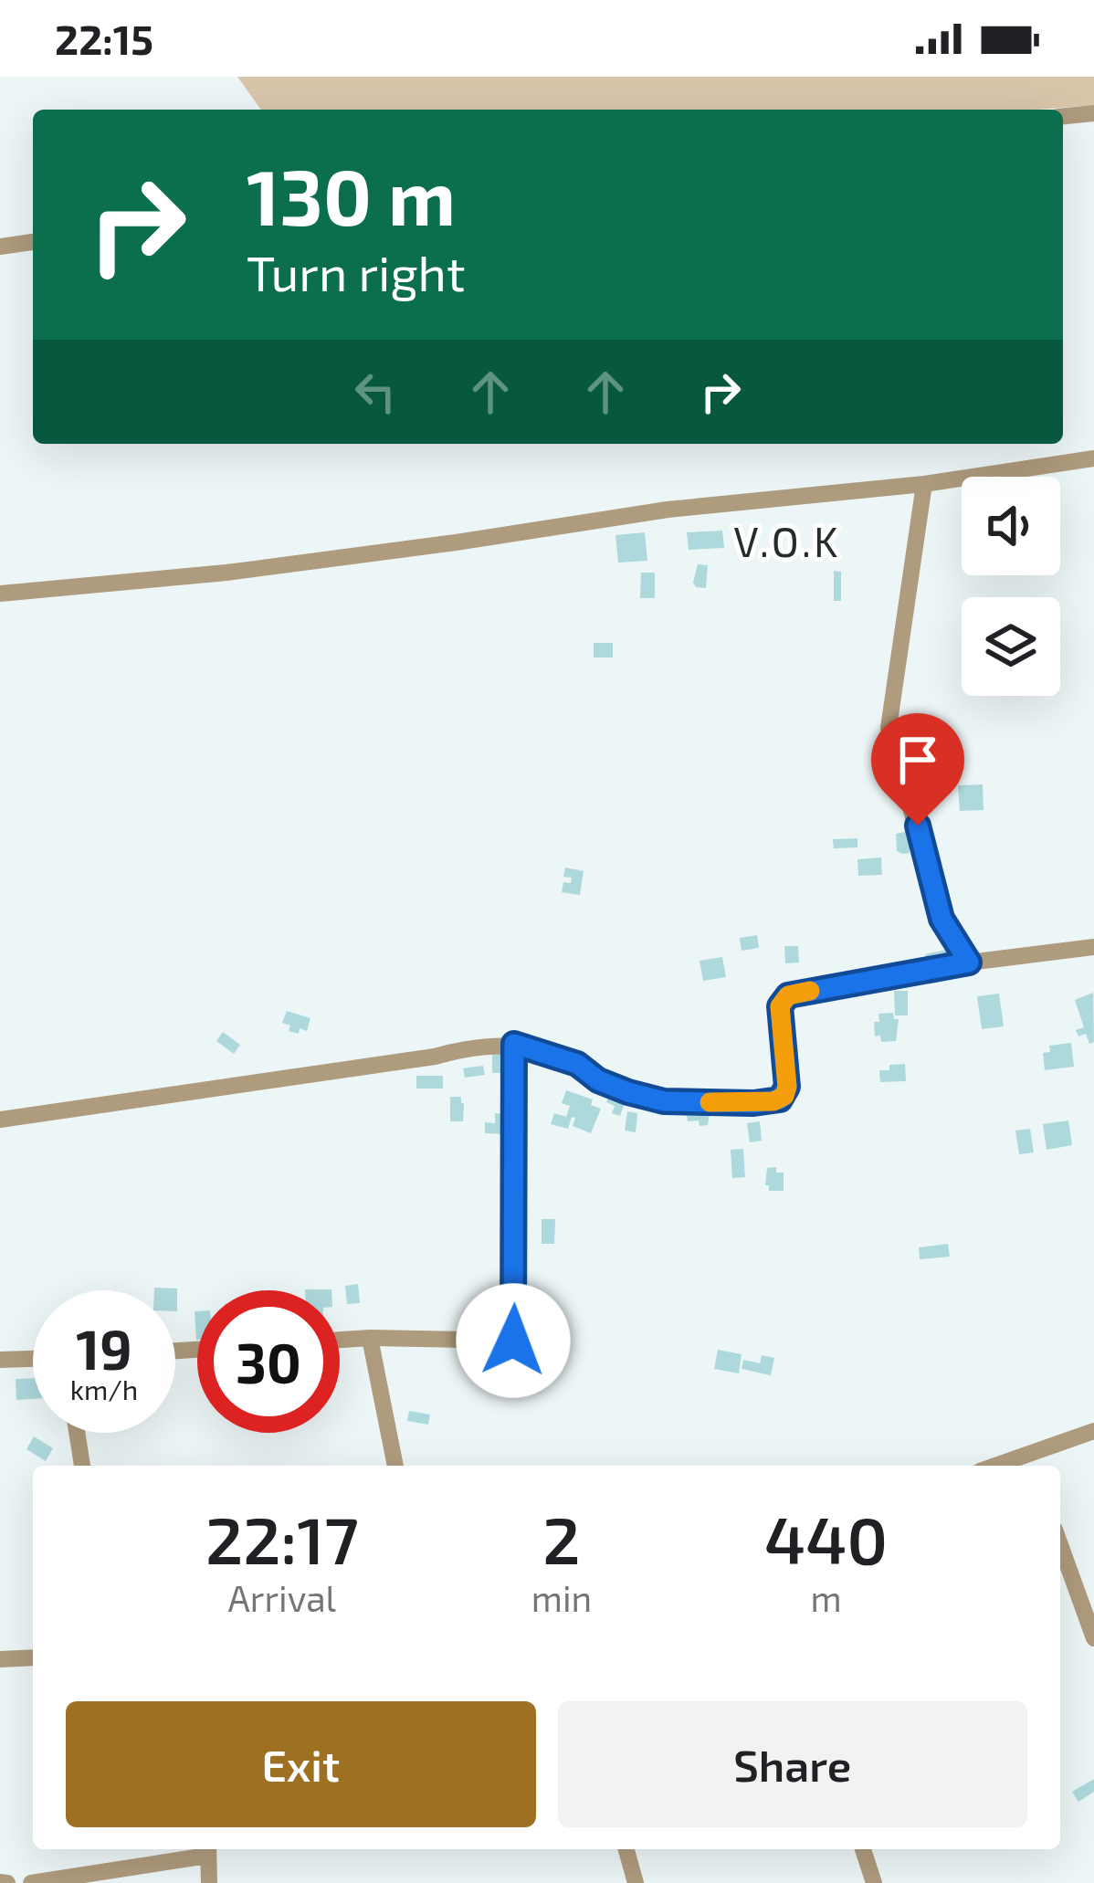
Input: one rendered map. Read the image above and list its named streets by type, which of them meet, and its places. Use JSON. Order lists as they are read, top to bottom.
{
  "districts": ["V.O.K"],
  "page": {
    "status": "22:15",
    "turn": ["130 m", "Turn right"],
    "speed": "19 km/h",
    "limit": "30",
    "eta": [
      "22:17",
      "Arrival",
      "2",
      "min",
      "440",
      "m"
    ],
    "buttons": ["Exit", "Share"]
  }
}
